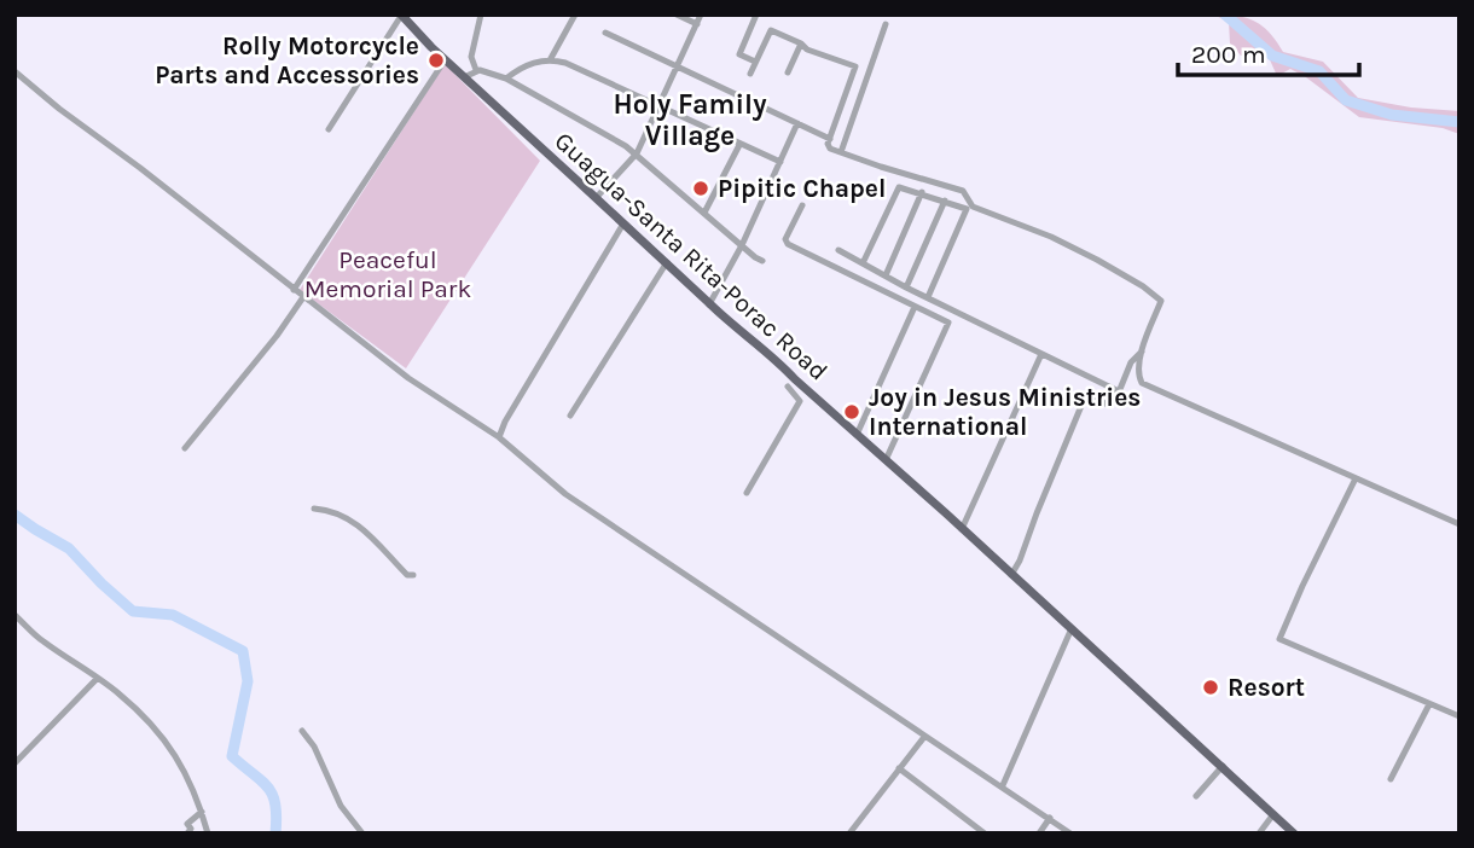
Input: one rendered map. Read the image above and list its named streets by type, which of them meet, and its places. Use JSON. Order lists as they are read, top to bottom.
{
  "streets": {
    "main road": ["Guagua-Santa Rita-Porac Road"]
  },
  "districts": ["Holy Family Village"],
  "parks": ["Peaceful Memorial Park"],
  "places": [
    "Rolly Motorcycle Parts and Accessories",
    "Pipitic Chapel",
    "Joy in Jesus Ministries International",
    "Resort"
  ],
  "scale_bar": "200 m"
}
